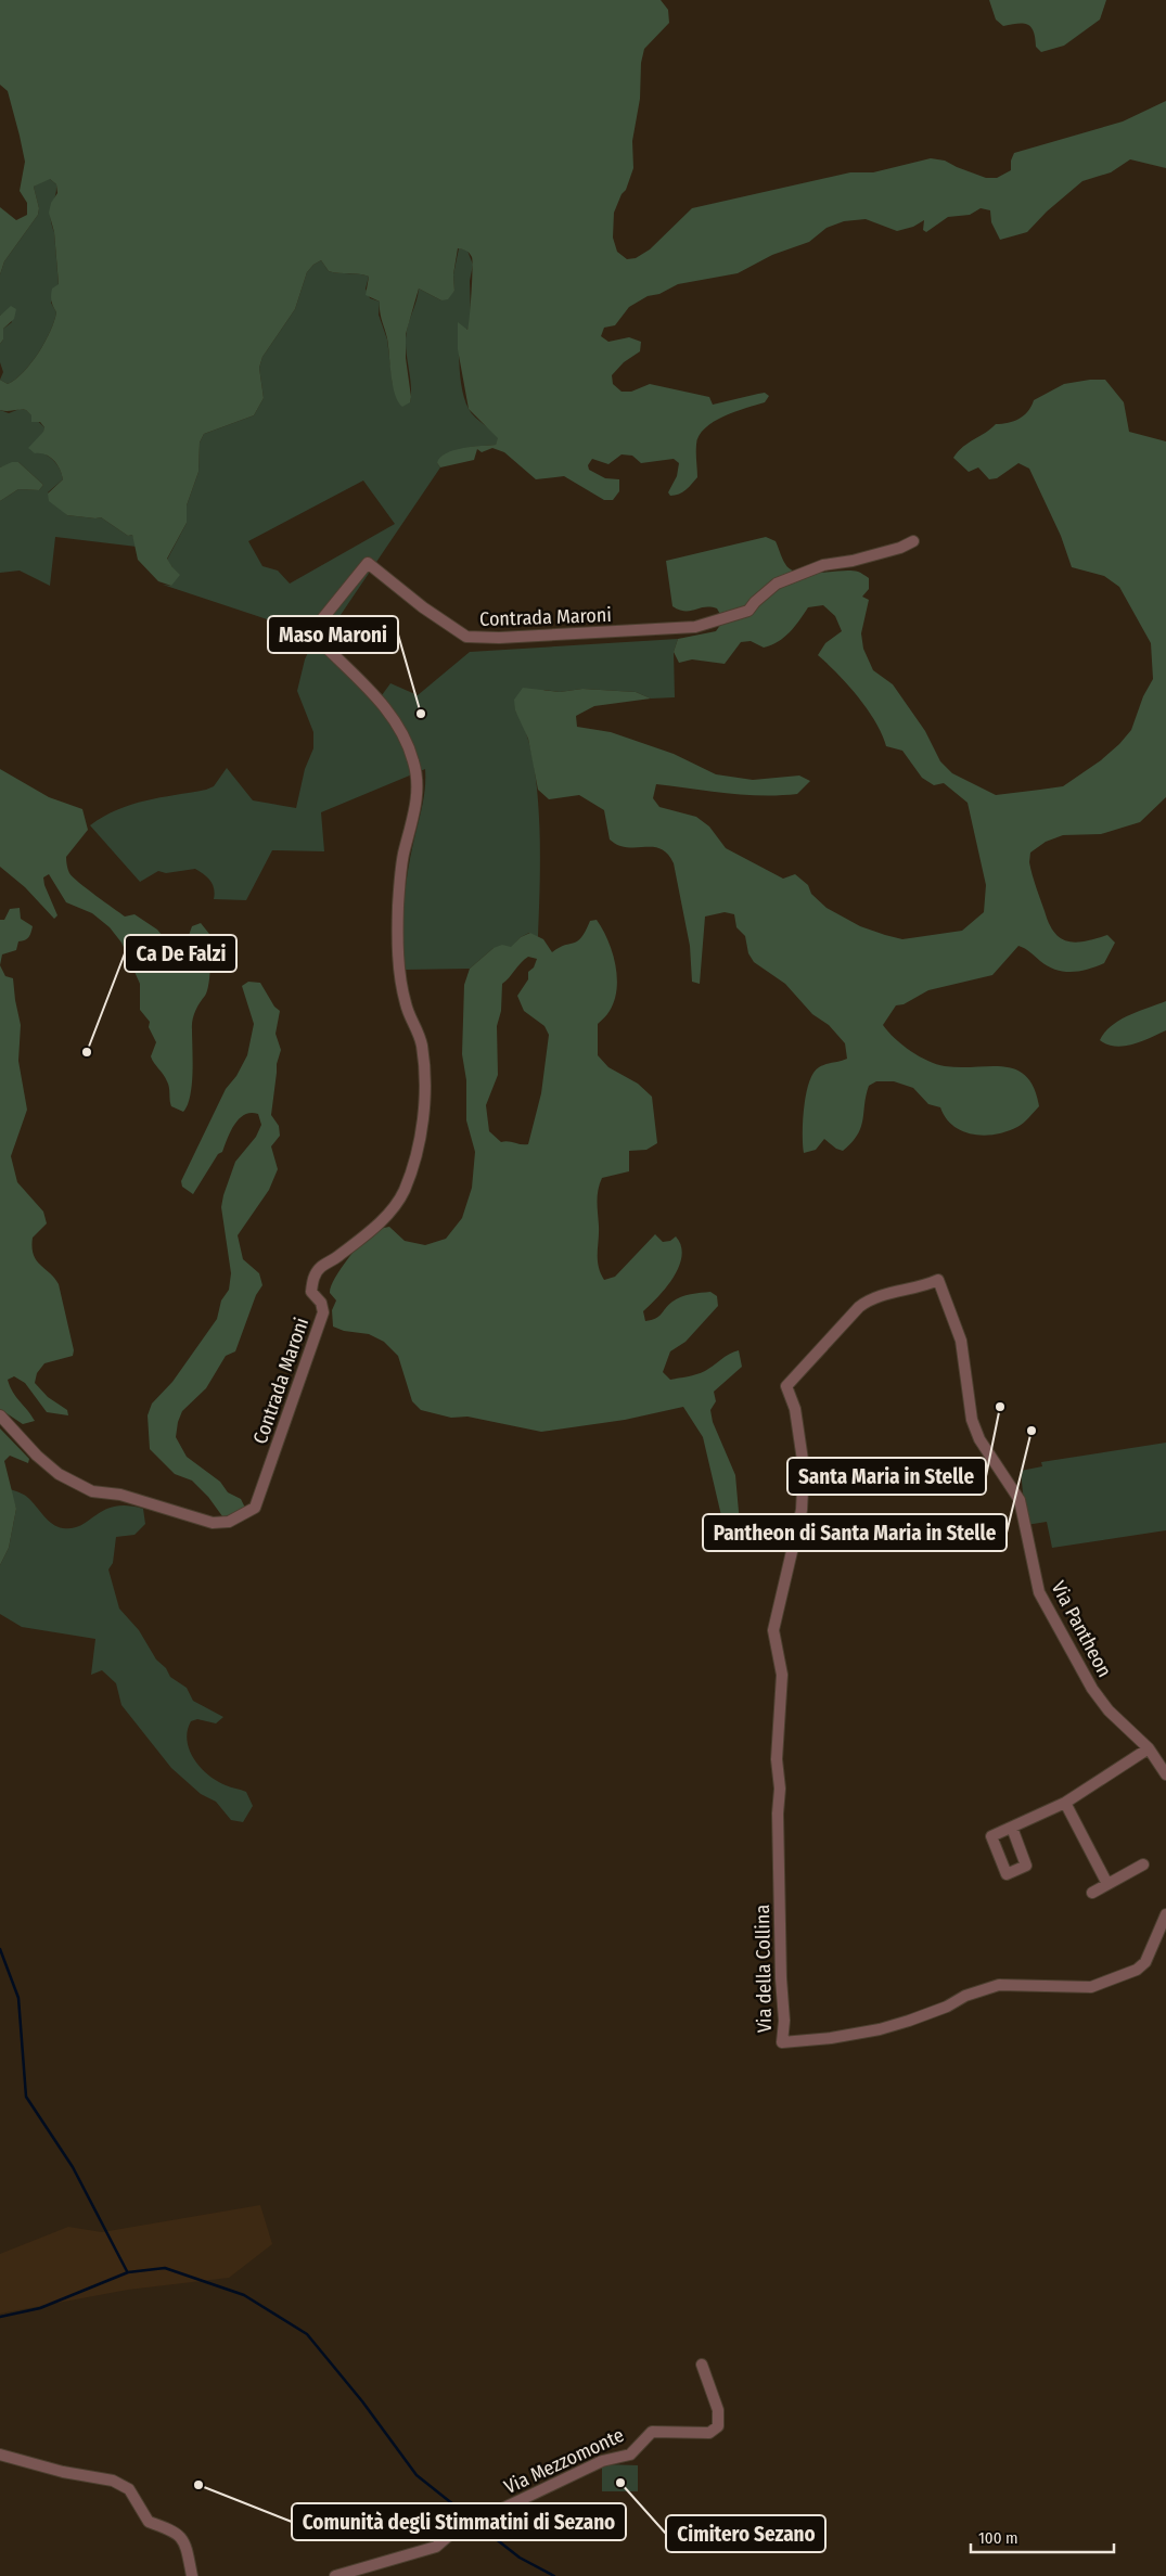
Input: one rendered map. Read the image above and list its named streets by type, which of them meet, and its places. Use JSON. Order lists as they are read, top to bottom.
{
  "streets": {
    "street": [
      "Contrada Maroni",
      "Via Pantheon",
      "Via della Collina",
      "Via Mezzomonte"
    ]
  },
  "crossings": [
    ["Via Pantheon", "Via della Collina"]
  ],
  "places": [
    "Maso Maroni",
    "Ca De Falzi",
    "Santa Maria in Stelle",
    "Pantheon di Santa Maria in Stelle",
    "Cimitero Sezano",
    "Comunità degli Stimmatini di Sezano"
  ],
  "scale_bar": "100 m"
}
